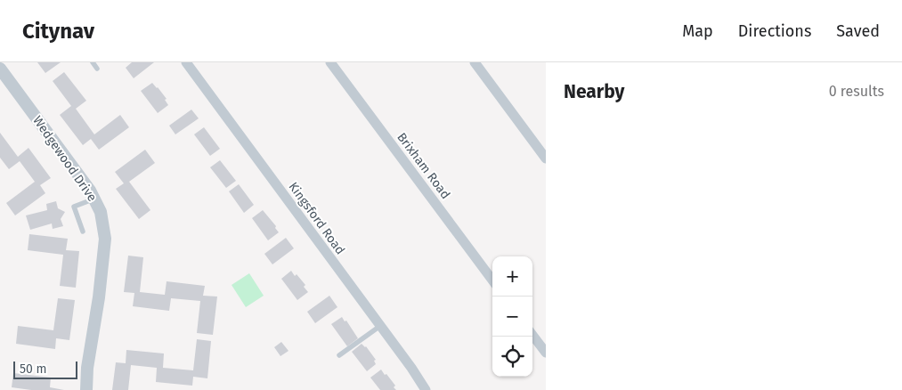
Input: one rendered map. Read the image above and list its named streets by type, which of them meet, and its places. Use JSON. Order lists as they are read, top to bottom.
{
  "streets": {
    "street": ["Wedgewood Drive", "Brixham Road", "Kingsford Road"]
  },
  "scale_bar": "50 m",
  "page": {
    "header": "Citynav",
    "nav": ["Map", "Directions", "Saved"],
    "heading": ["Nearby", "0 results"],
    "map_buttons": ["+", "−"],
    "scale": "50 m"
  }
}
